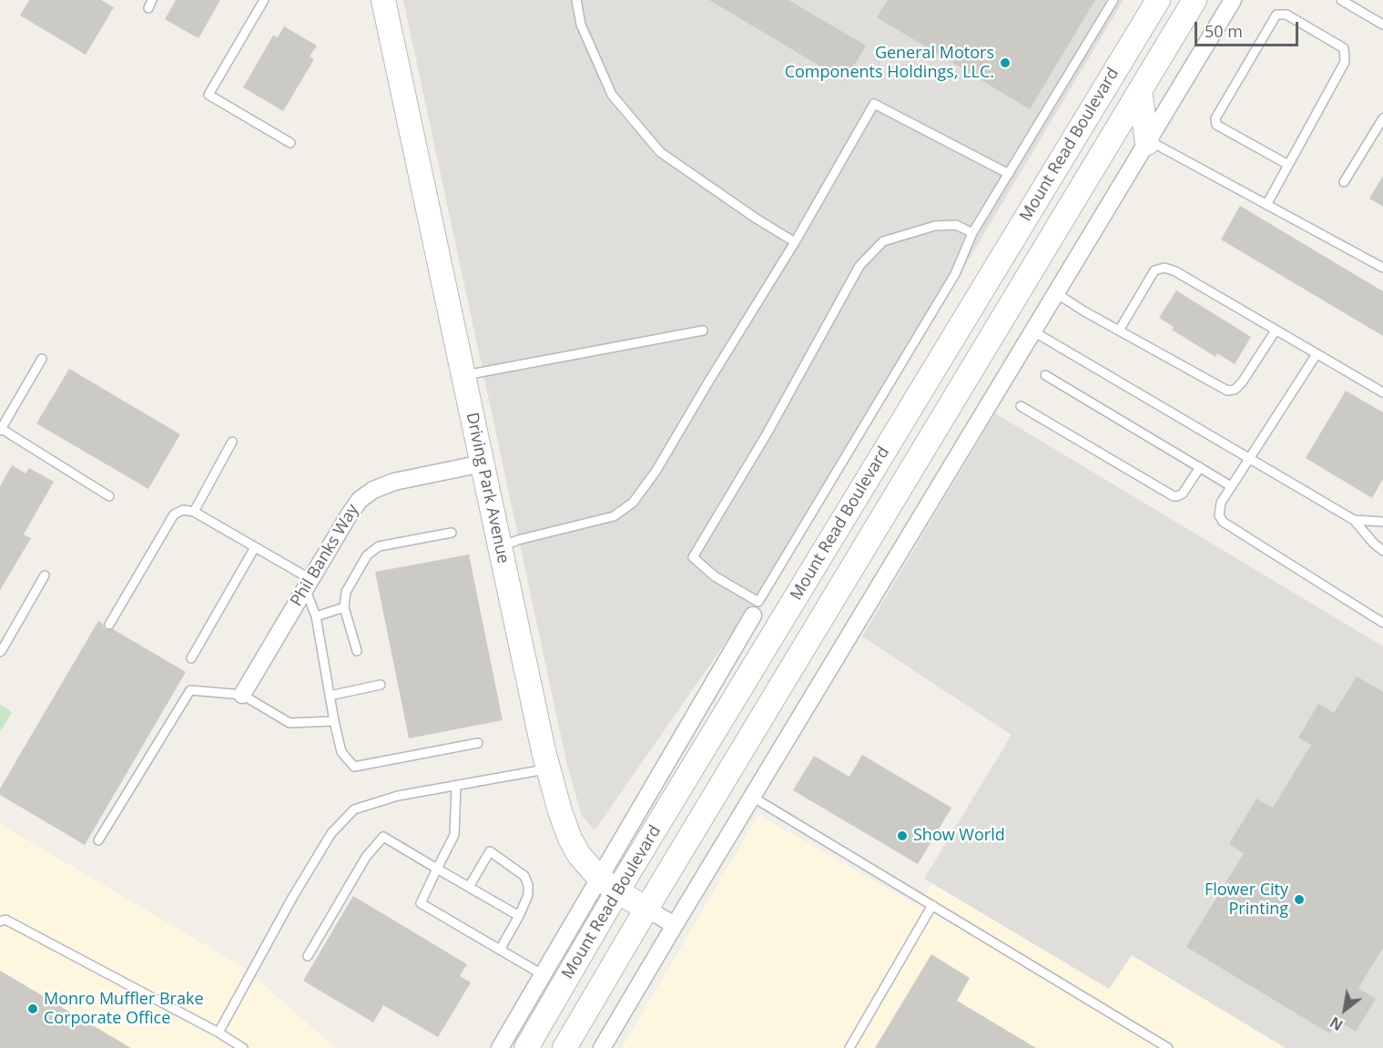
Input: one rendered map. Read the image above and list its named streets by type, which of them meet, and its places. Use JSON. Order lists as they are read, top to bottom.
{
  "streets": {
    "main road": ["Mount Read Boulevard", "Driving Park Avenue"],
    "street": ["Phil Banks Way"]
  },
  "crossings": [
    ["Mount Read Boulevard", "Driving Park Avenue"],
    ["Driving Park Avenue", "Phil Banks Way"]
  ],
  "places": [
    "General Motors Components Holdings, LLC.",
    "Show World",
    "Flower City Printing",
    "Monro Muffler Brake Corporate Office"
  ],
  "scale_bar": "50 m",
  "north": "bottom left"
}
